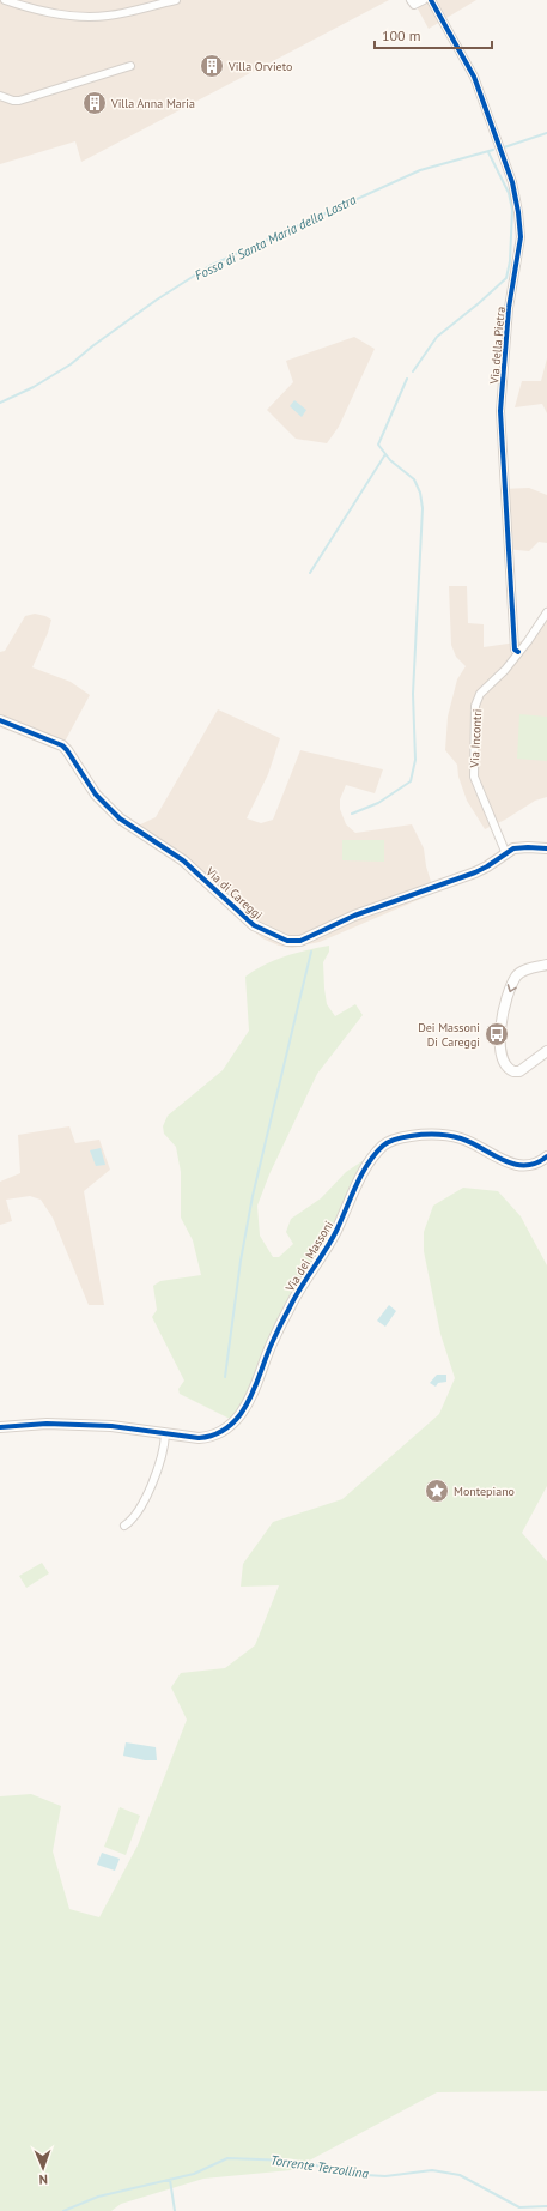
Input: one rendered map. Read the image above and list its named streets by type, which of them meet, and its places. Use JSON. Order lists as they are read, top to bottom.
{
  "streets": {
    "street": [
      "Via della Pietra",
      "Via Incontri",
      "Via di Careggi",
      "Via dei Massoni"
    ]
  },
  "crossings": [
    ["Via della Pietra", "Via Incontri"],
    ["Via Incontri", "Via di Careggi"]
  ],
  "water": ["Fosso di Santa Maria della Lastra", "Torrente Terzollina"],
  "places": {
    "building": ["Villa Orvieto", "Villa Anna Maria"],
    "bus stop": ["Dei Massoni Di Careggi"],
    "place": ["Montepiano"]
  },
  "scale_bar": "100 m",
  "north": "bottom"
}
